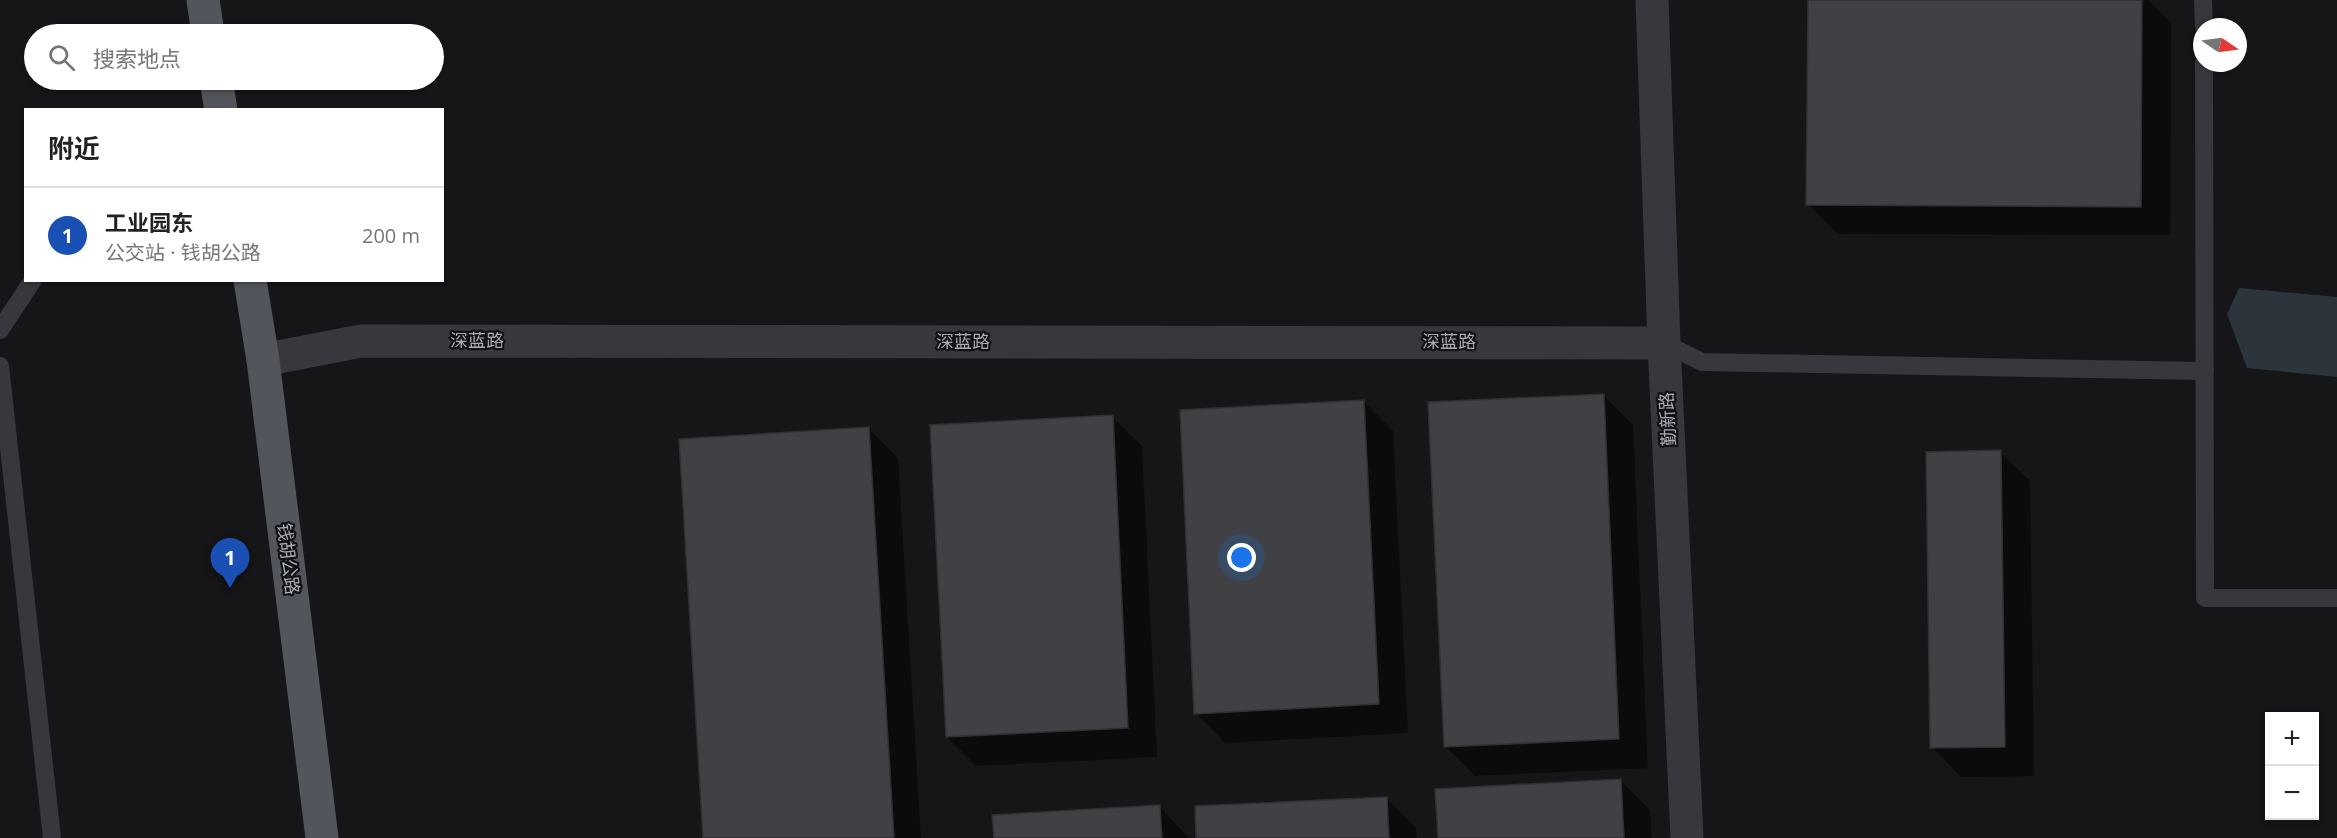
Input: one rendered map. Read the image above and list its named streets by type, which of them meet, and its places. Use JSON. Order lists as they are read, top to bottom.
{
  "streets": {
    "main road": ["钱胡公路"],
    "street": ["深蓝路", "勤新路"]
  },
  "crossings": [
    ["深蓝路", "勤新路"],
    ["深蓝路", "钱胡公路"]
  ],
  "north": "right",
  "page": {
    "search": "搜索地点",
    "heading": "附近",
    "list": [
      {
        "mark": "1",
        "name": "工业园东",
        "note": "公交站 · 钱胡公路",
        "value": "200 m"
      }
    ],
    "pins": "1",
    "map_buttons": ["+", "−"]
  }
}
